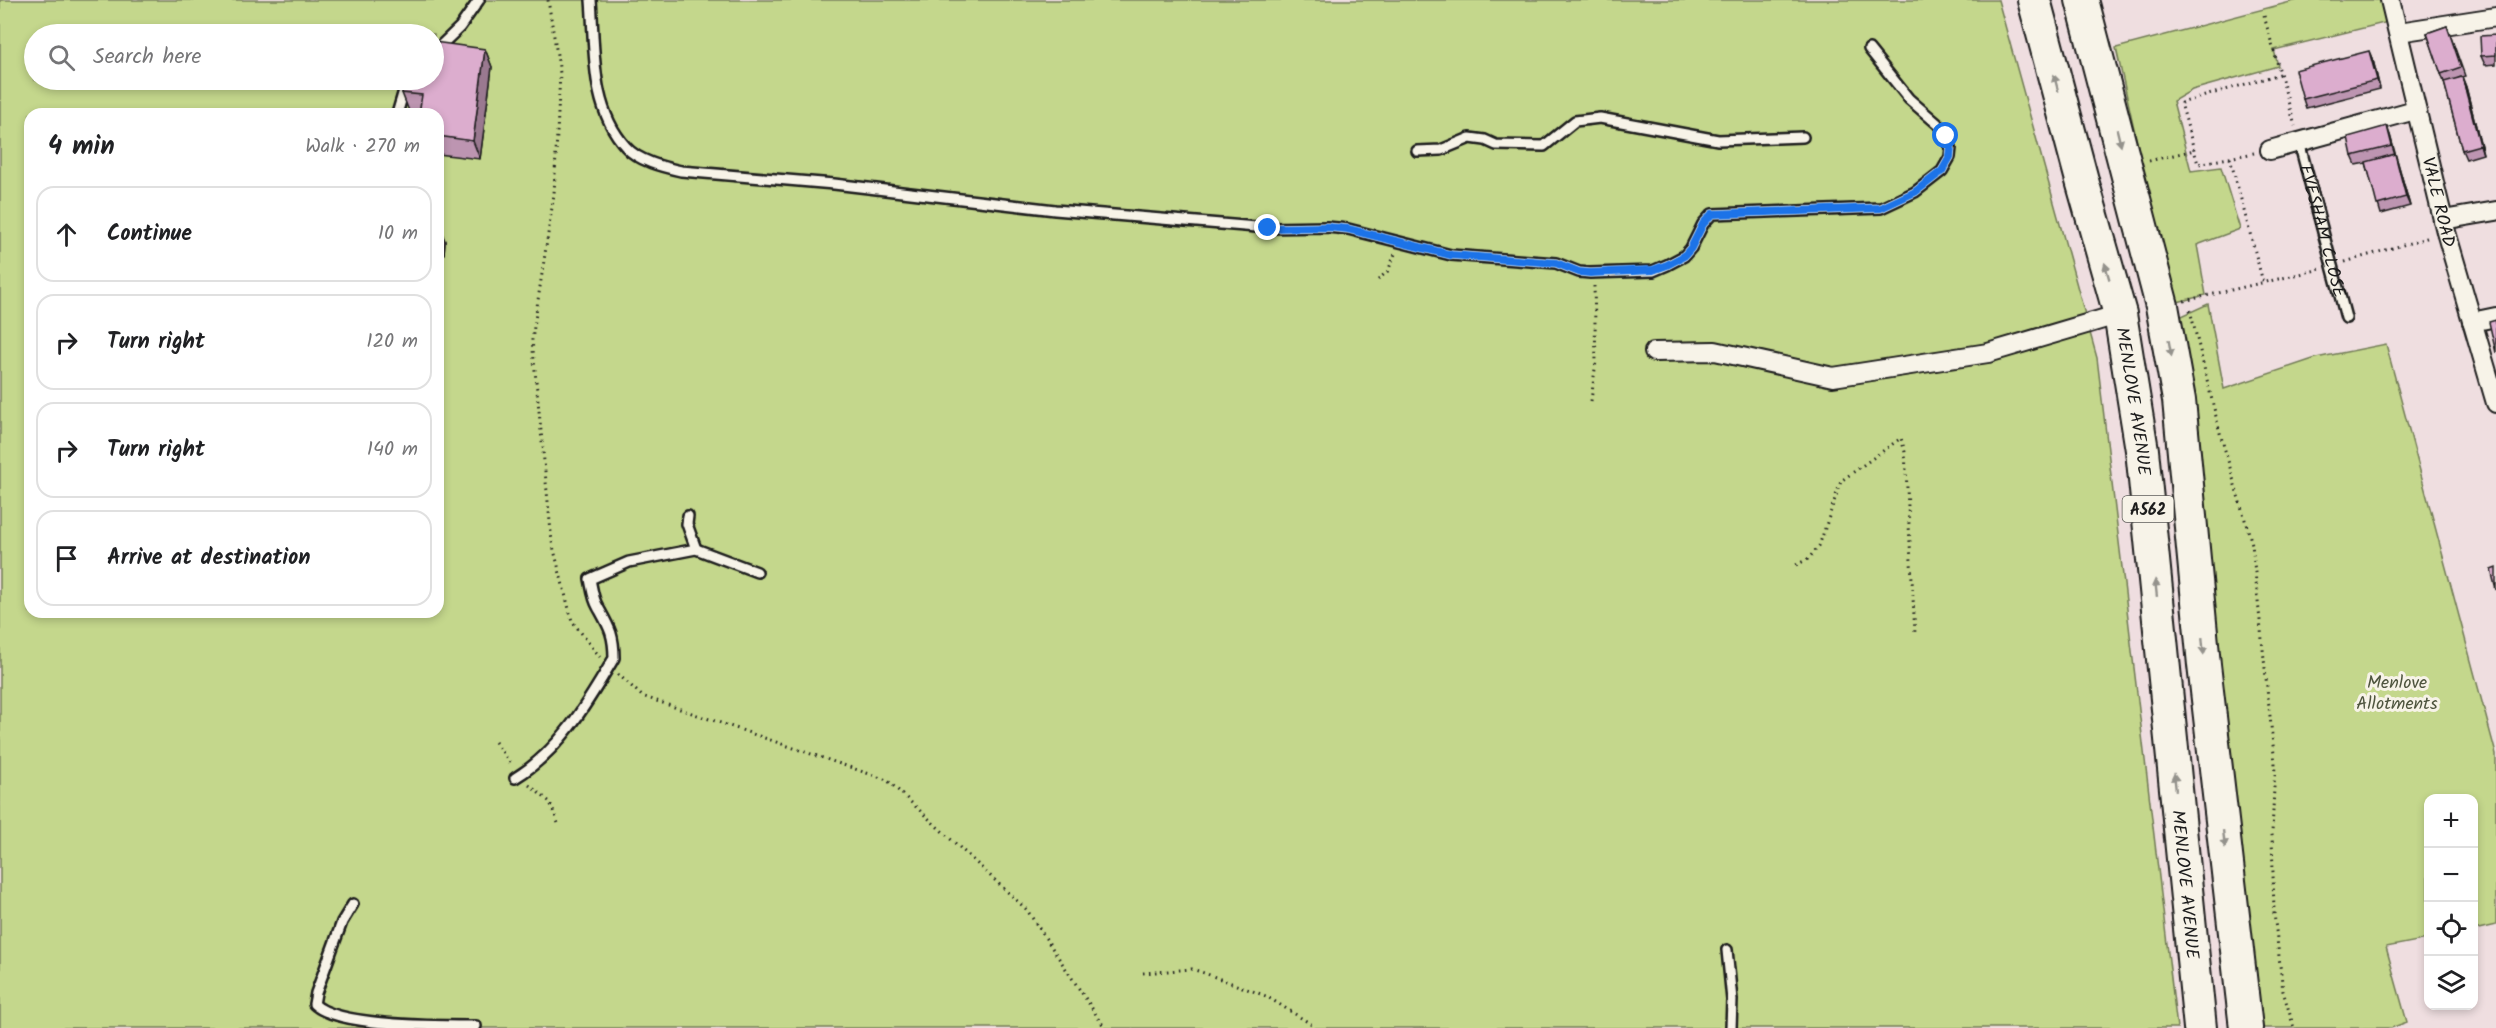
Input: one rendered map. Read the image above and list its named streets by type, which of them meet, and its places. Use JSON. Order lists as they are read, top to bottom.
{
  "streets": {
    "highway": ["MENLOVE AVENUE", "A562"],
    "street": ["VALE ROAD", "EVESHAM CLOSE"]
  },
  "crossings": [
    ["VALE ROAD", "EVESHAM CLOSE"]
  ],
  "parks": ["Menlove Allotments"],
  "page": {
    "search": "Search here",
    "heading": ["4 min", "Walk · 270 m"],
    "list": [
      ["Continue", "10 m"],
      ["Turn right", "120 m"],
      ["Turn right", "140 m"],
      "Arrive at destination"
    ],
    "map_buttons": ["+", "−"]
  }
}
